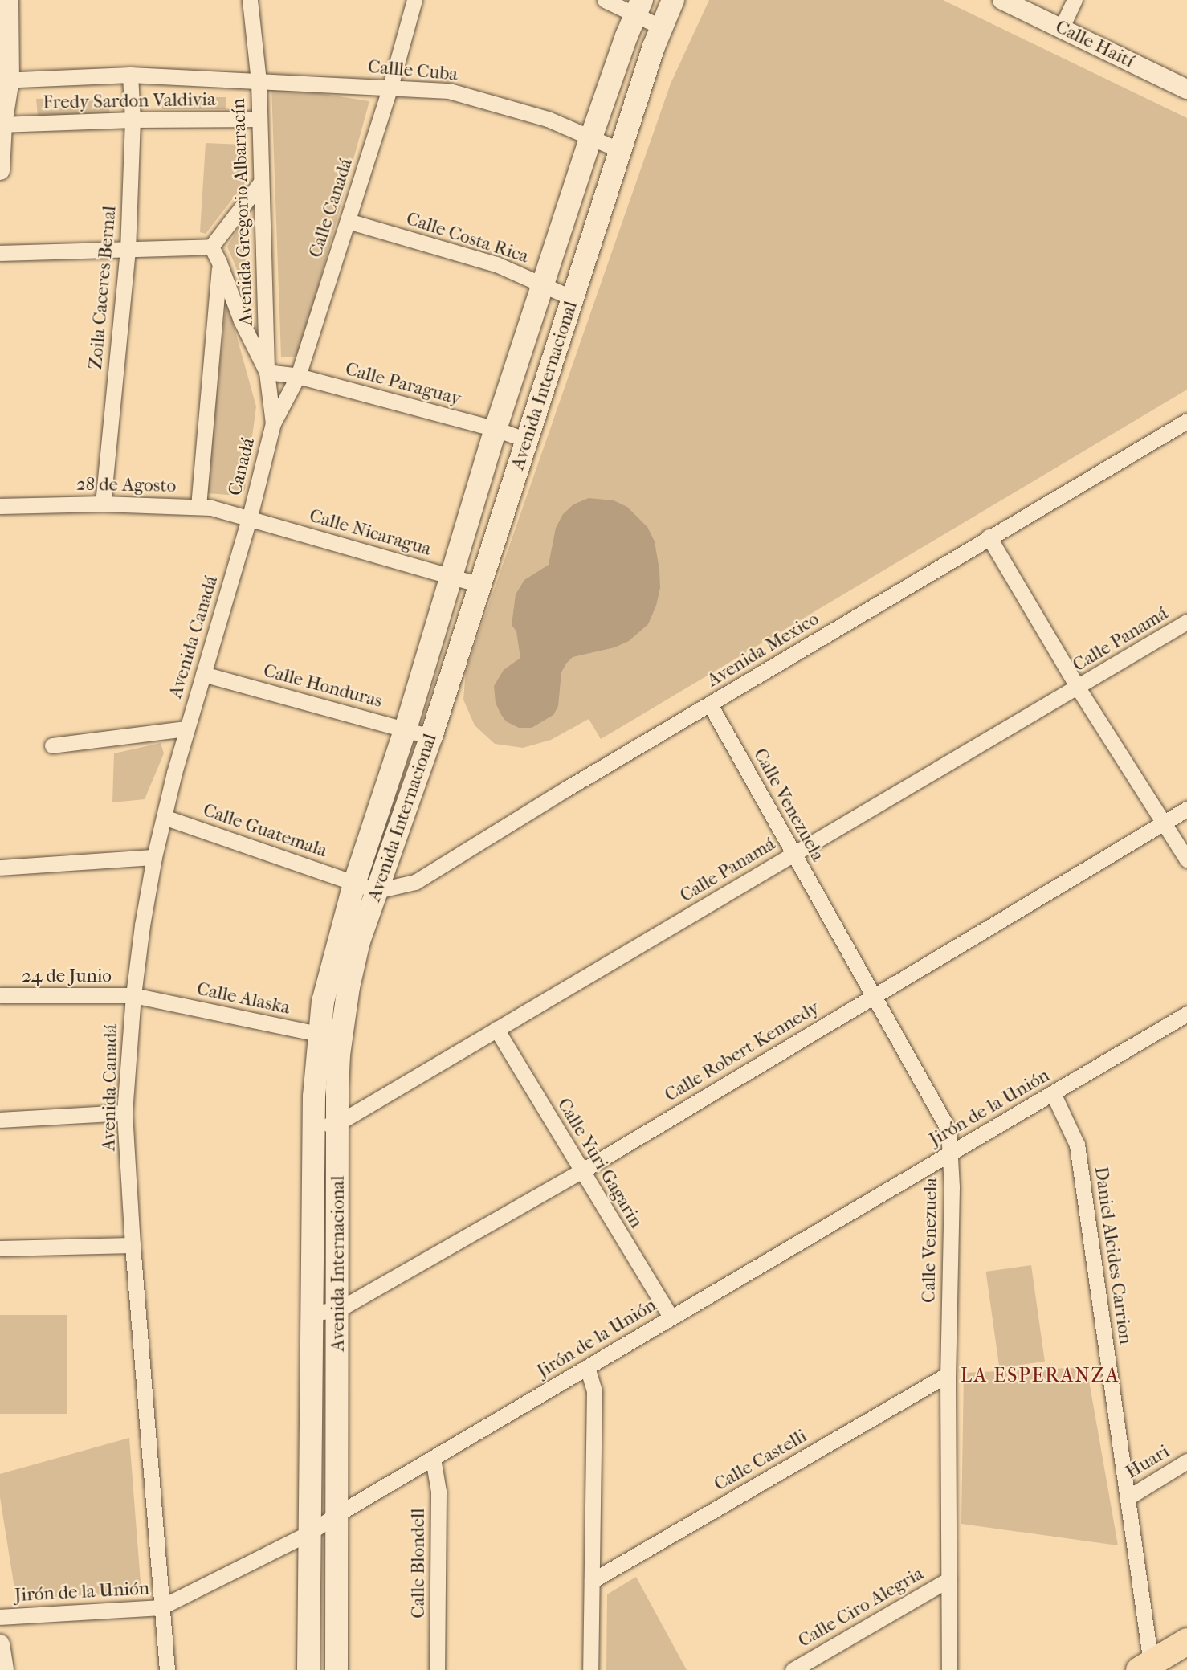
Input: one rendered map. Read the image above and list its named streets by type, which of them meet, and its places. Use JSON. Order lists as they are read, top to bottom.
{
  "streets": {
    "main road": ["Avenida Internacional"],
    "street": [
      "Calle Haití",
      "Callle Cuba",
      "Fredy Sardon Valdivia",
      "Calle Canadá",
      "Avenida Gregorio Albarracín",
      "Calle Costa Rica",
      "Zoila Caceres Bernal",
      "Calle Paraguay",
      "Canadá",
      "28 de Agosto",
      "Calle Nicaragua",
      "Avenida Canadá",
      "Calle Panamá",
      "Avenida Mexico",
      "Calle Honduras",
      "Calle Venezuela",
      "Calle Guatemala",
      "24 de Junio",
      "Calle Alaska",
      "Calle Robert Kennedy",
      "Jirón de la Unión",
      "Calle Yuri Gagarin",
      "Daniel Alcides Carrion",
      "Calle Castelli",
      "Huari",
      "Calle Blondell",
      "Calle Ciro Alegria"
    ]
  },
  "crossings": [
    ["Callle Cuba", "Fredy Sardon Valdivia"],
    ["Callle Cuba", "Calle Canadá"],
    ["Callle Cuba", "Avenida Gregorio Albarracín"],
    ["Callle Cuba", "Avenida Internacional"],
    ["Fredy Sardon Valdivia", "Avenida Gregorio Albarracín"],
    ["Fredy Sardon Valdivia", "Zoila Caceres Bernal"],
    ["Calle Canadá", "Avenida Gregorio Albarracín"],
    ["Calle Canadá", "Calle Costa Rica"],
    ["Calle Canadá", "Calle Paraguay"],
    ["Calle Canadá", "Canadá"],
    ["Avenida Gregorio Albarracín", "Calle Paraguay"],
    ["Avenida Gregorio Albarracín", "Canadá"],
    ["Calle Costa Rica", "Avenida Internacional"],
    ["Zoila Caceres Bernal", "28 de Agosto"],
    ["Calle Paraguay", "Avenida Internacional"],
    ["Avenida Internacional", "Calle Nicaragua"],
    ["Avenida Internacional", "Calle Panamá"],
    ["Avenida Internacional", "Avenida Mexico"],
    ["Avenida Internacional", "Calle Honduras"],
    ["Avenida Internacional", "Calle Guatemala"],
    ["Avenida Internacional", "Calle Alaska"],
    ["Avenida Internacional", "Calle Robert Kennedy"],
    ["Avenida Internacional", "Jirón de la Unión"],
    ["Canadá", "28 de Agosto"],
    ["Canadá", "Calle Nicaragua"],
    ["Canadá", "Avenida Canadá"],
    ["28 de Agosto", "Calle Nicaragua"],
    ["28 de Agosto", "Avenida Canadá"],
    ["Calle Nicaragua", "Avenida Canadá"],
    ["Avenida Canadá", "Calle Honduras"],
    ["Avenida Canadá", "Calle Guatemala"],
    ["Avenida Canadá", "24 de Junio"],
    ["Avenida Canadá", "Calle Alaska"],
    ["Avenida Canadá", "Jirón de la Unión"],
    ["Calle Panamá", "Calle Venezuela"],
    ["Calle Panamá", "Calle Yuri Gagarin"],
    ["Avenida Mexico", "Calle Venezuela"],
    ["Calle Venezuela", "Calle Robert Kennedy"],
    ["Calle Venezuela", "Jirón de la Unión"],
    ["Calle Venezuela", "Calle Castelli"],
    ["Calle Venezuela", "Calle Ciro Alegria"],
    ["24 de Junio", "Calle Alaska"],
    ["Calle Robert Kennedy", "Calle Yuri Gagarin"],
    ["Jirón de la Unión", "Calle Yuri Gagarin"],
    ["Jirón de la Unión", "Daniel Alcides Carrion"],
    ["Jirón de la Unión", "Calle Blondell"],
    ["Daniel Alcides Carrion", "Huari"]
  ],
  "districts": ["LA ESPERANZA"]
}
